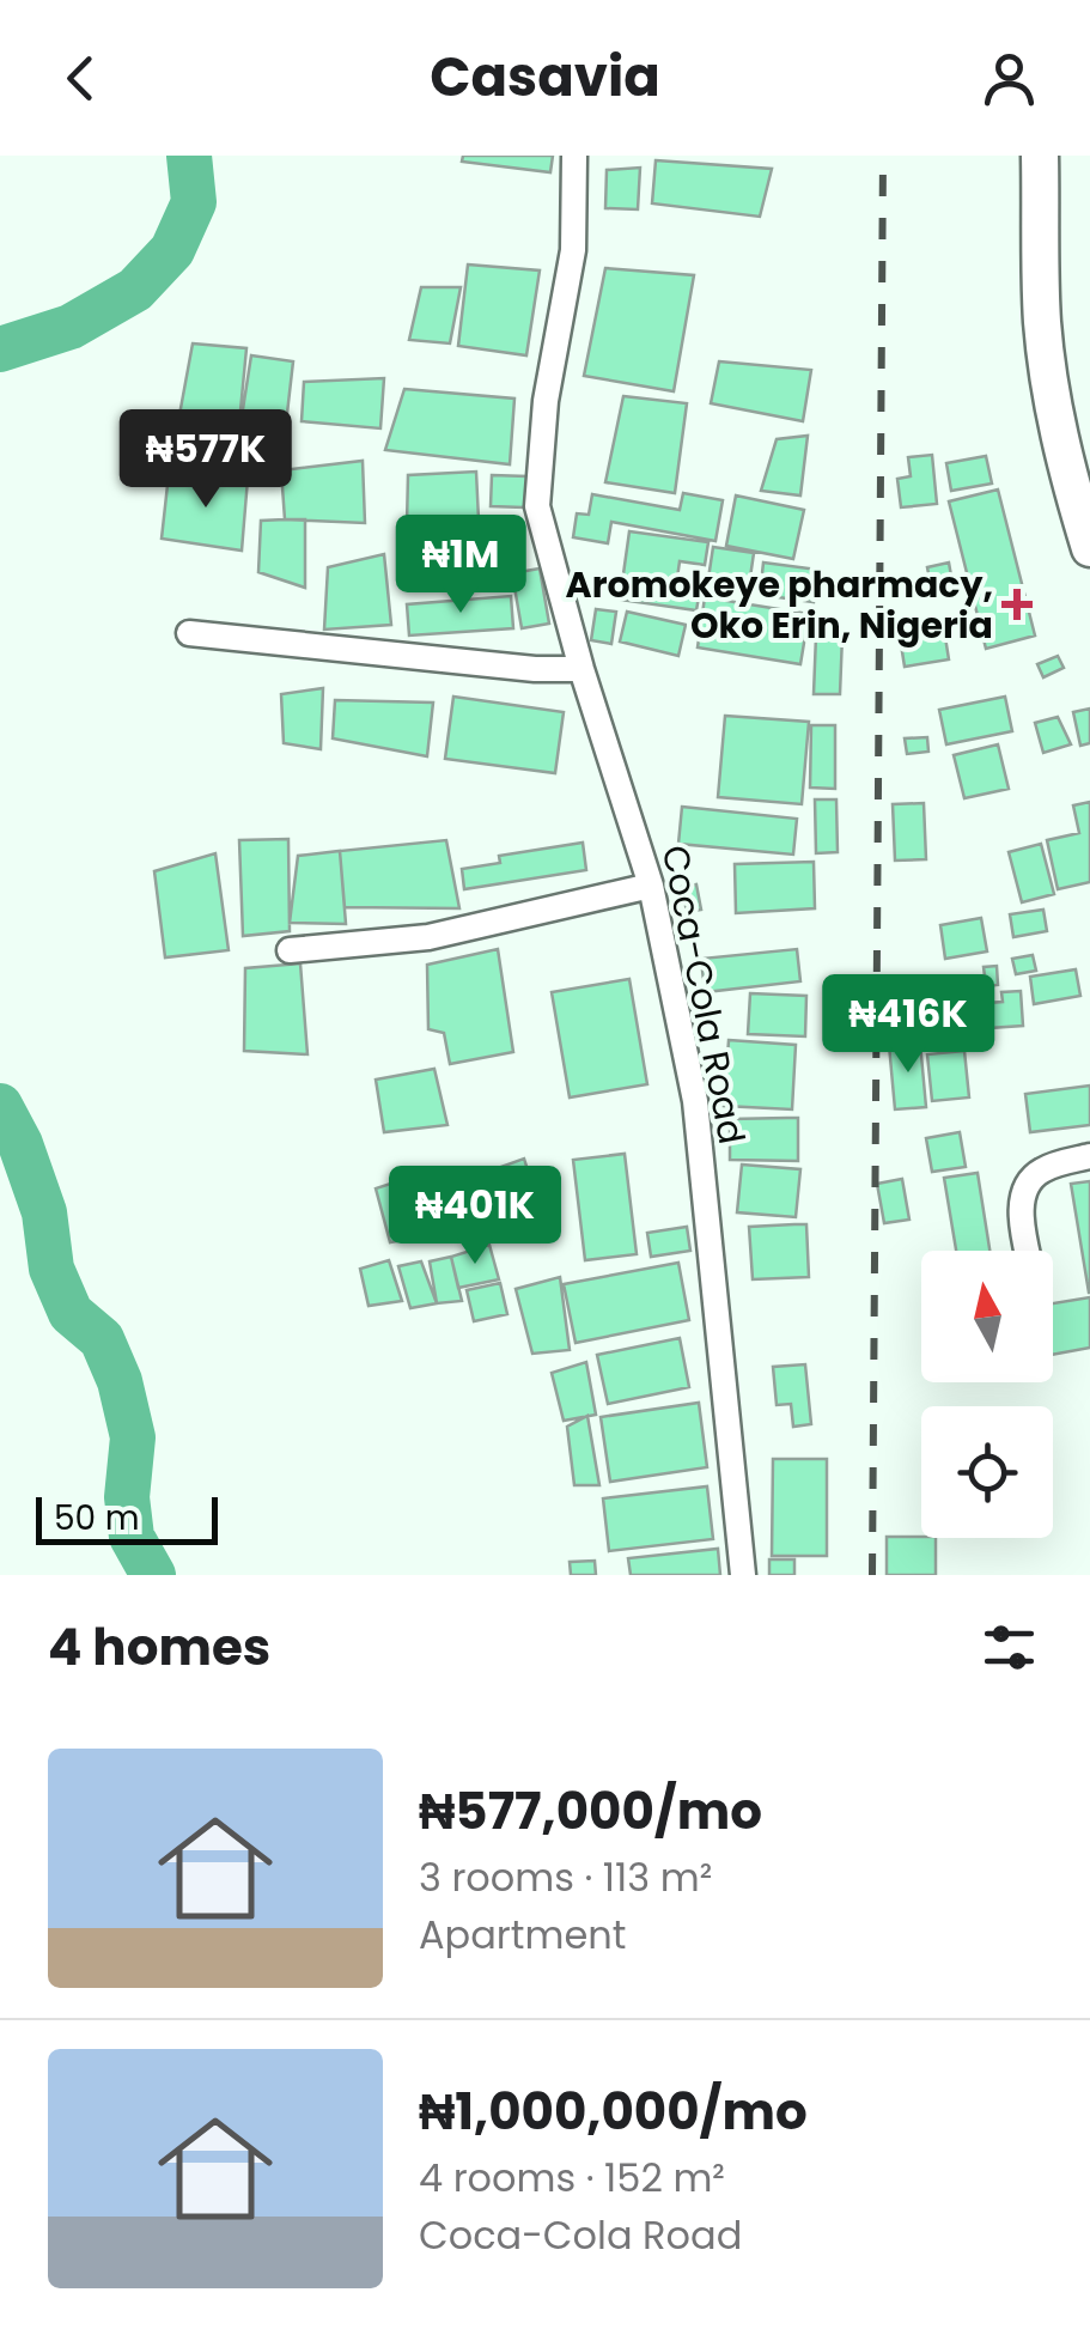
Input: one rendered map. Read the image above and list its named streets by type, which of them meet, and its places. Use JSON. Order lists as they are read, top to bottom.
{
  "streets": {
    "street": ["Coca-Cola Road"]
  },
  "places": {
    "health": ["Aromokeye pharmacy, Oko Erin, Nigeria"]
  },
  "scale_bar": "50 m",
  "north": "top",
  "page": {
    "header": "Casavia",
    "price": [
      "₦577K",
      "₦1M",
      "₦416K",
      "₦401K"
    ],
    "scale": "50 m",
    "heading": "4 homes",
    "list": [
      {
        "name": "₦577,000/mo",
        "note": "3 rooms · 113 m² · Apartment"
      },
      {
        "name": "₦1,000,000/mo",
        "note": "4 rooms · 152 m² · Coca-Cola Road"
      }
    ]
  }
}
